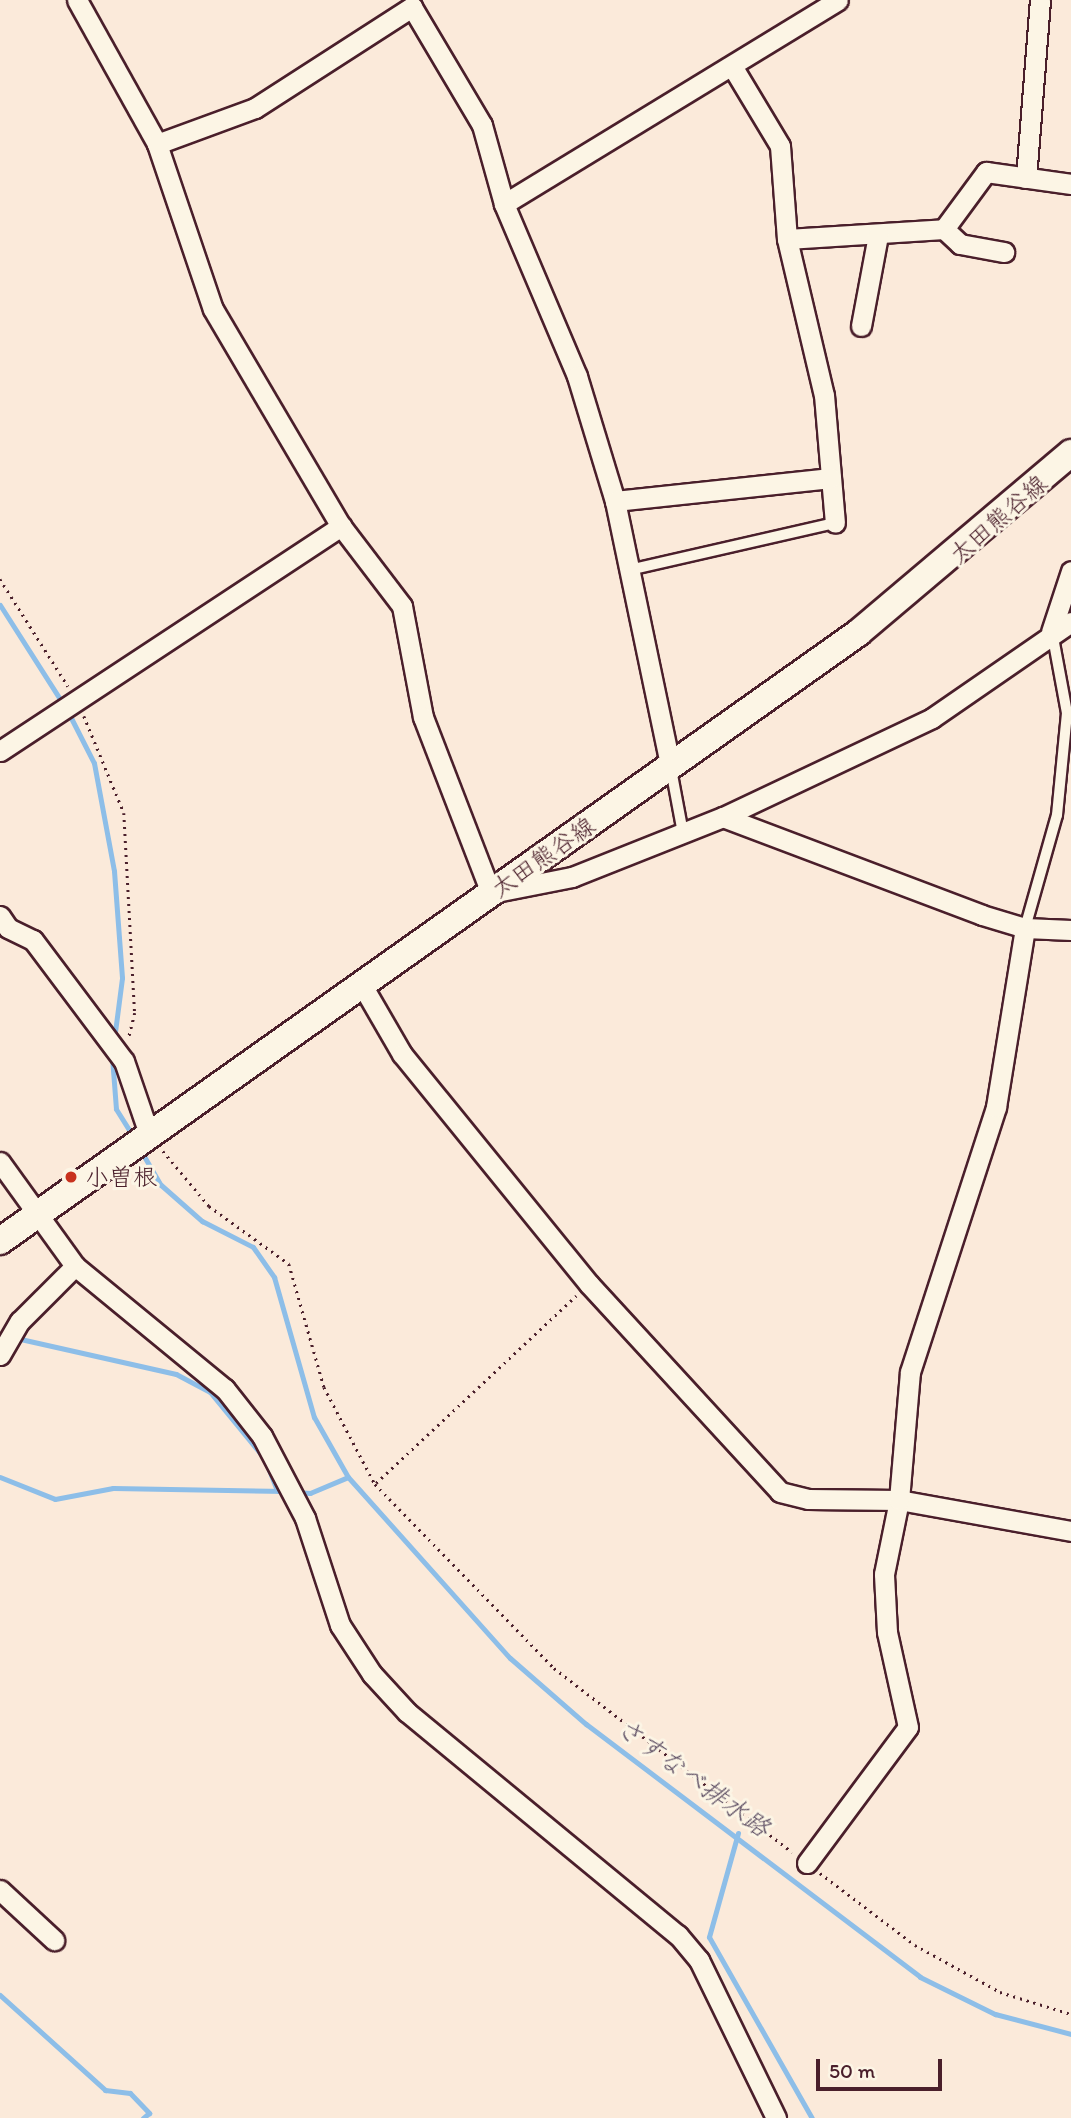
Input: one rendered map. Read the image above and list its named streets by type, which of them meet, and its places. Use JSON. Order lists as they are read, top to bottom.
{
  "streets": {
    "main road": ["太田熊谷線"]
  },
  "water": ["さすなべ排水路"],
  "places": ["小曽根"],
  "scale_bar": "50 m"
}
